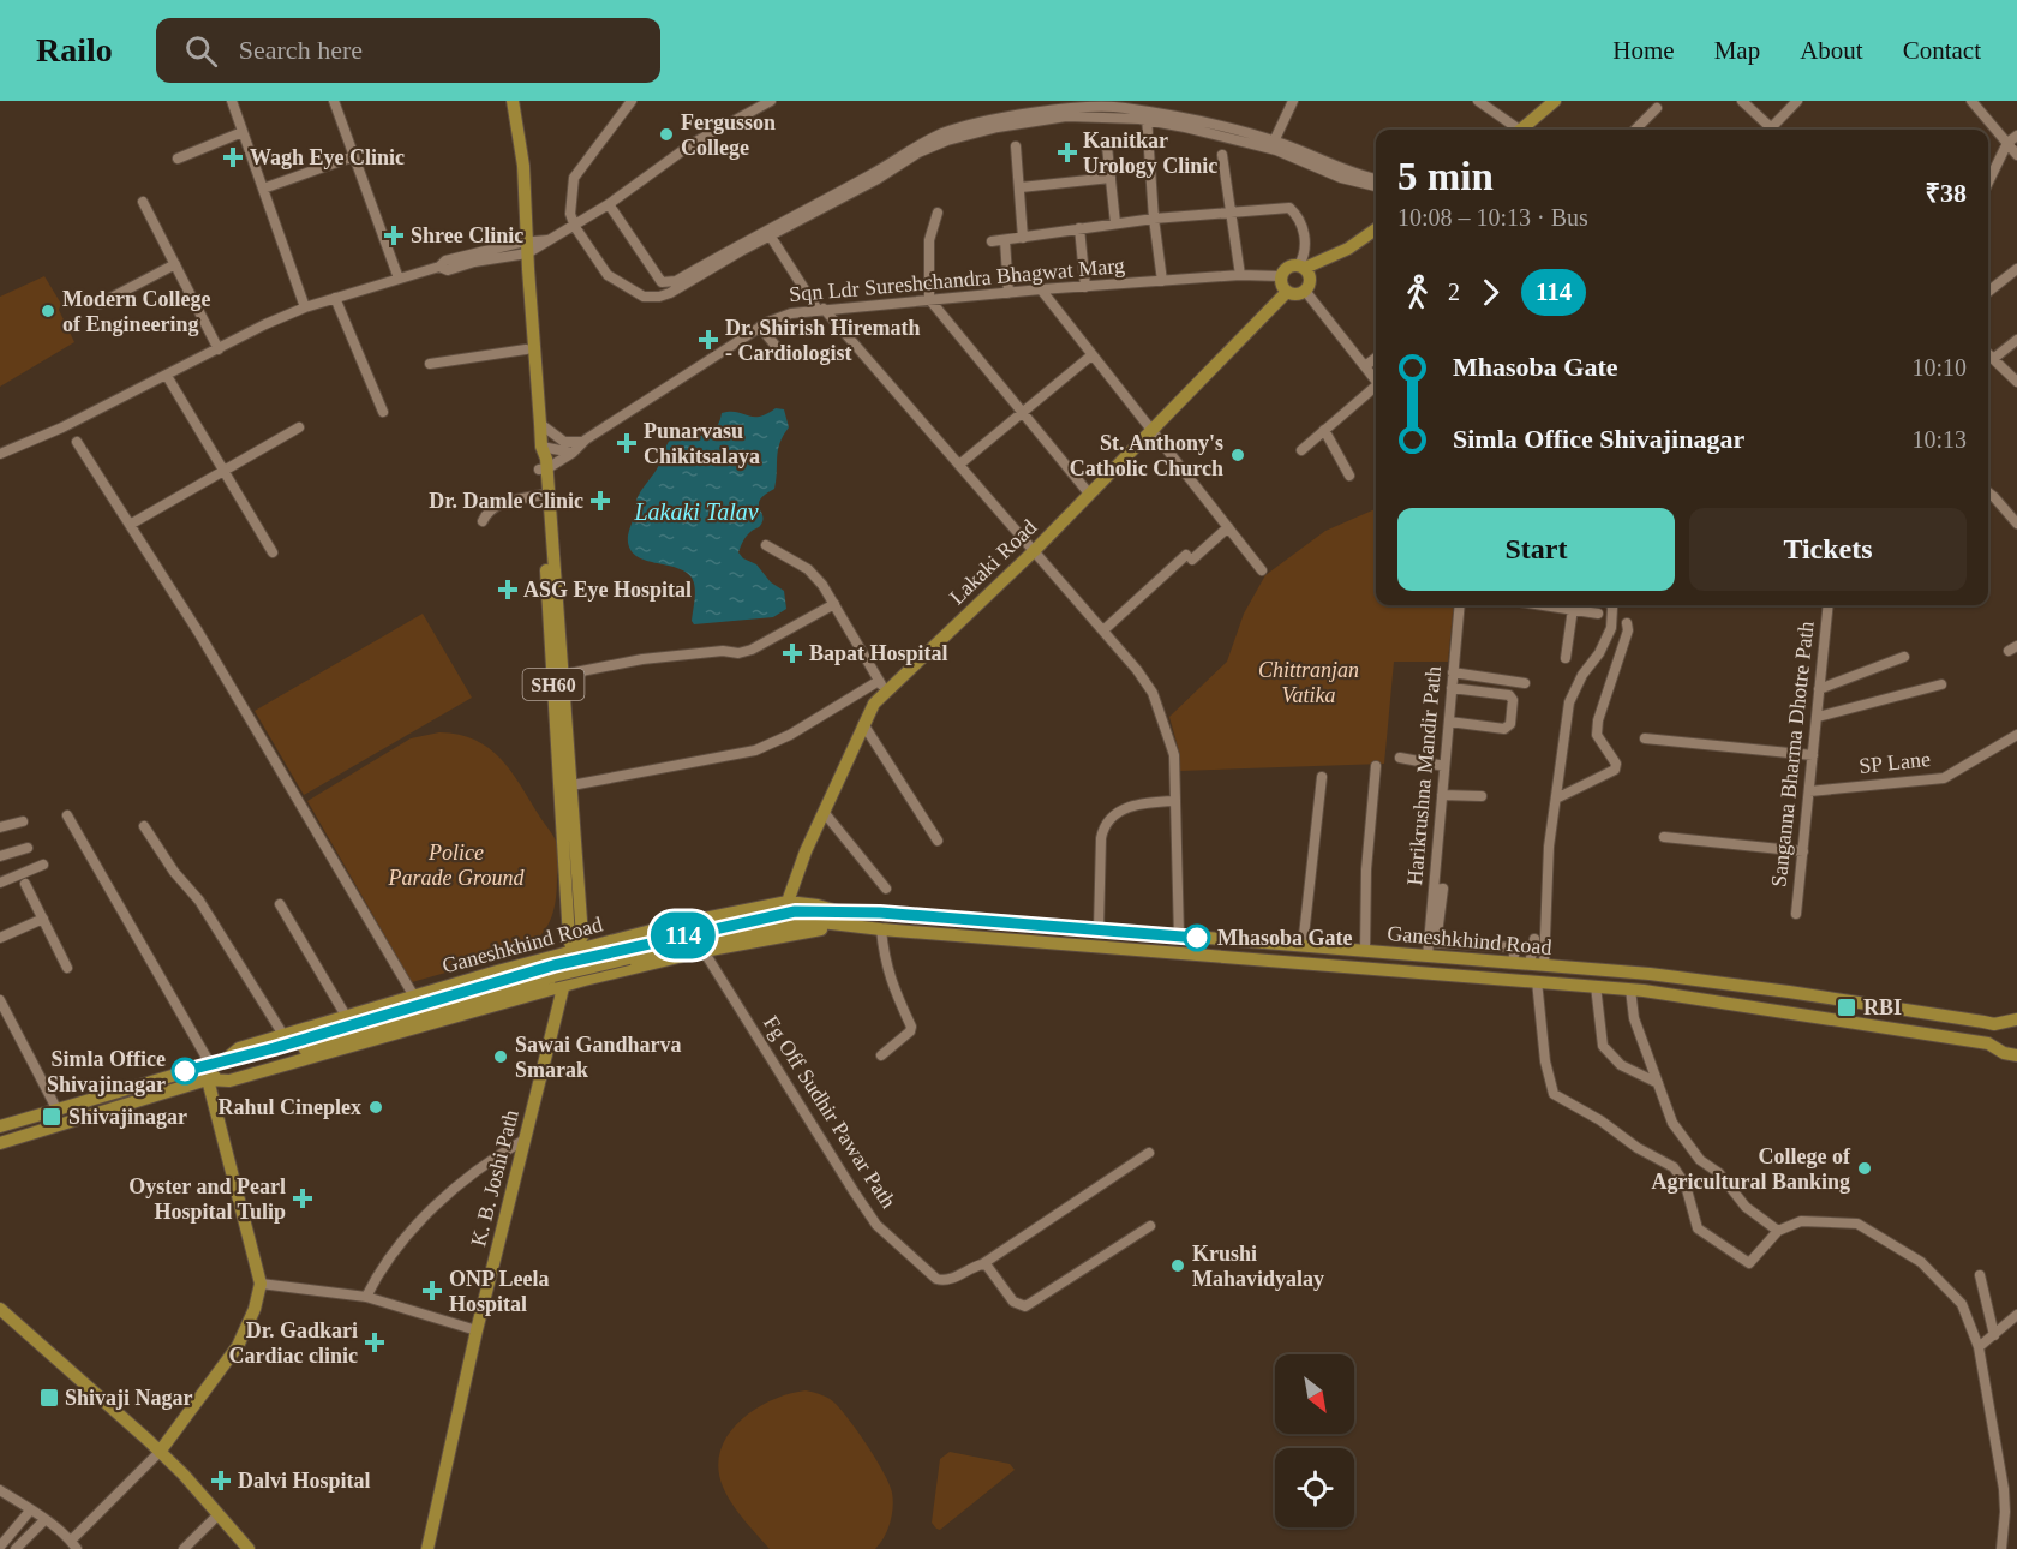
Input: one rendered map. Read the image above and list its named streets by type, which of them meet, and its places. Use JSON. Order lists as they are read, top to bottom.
{
  "streets": {
    "main road": [
      "Lakaki Road",
      "SH60",
      "Ganeshkhind Road",
      "K. B. Joshi Path"
    ],
    "street": [
      "Sqn Ldr Sureshchandra Bhagwat Marg",
      "Sanganna Bharma Dhotre Path",
      "SP Lane",
      "Harikrushna Mandir Path",
      "Fg Off Sudhir Pawar Path"
    ]
  },
  "crossings": [
    ["Sqn Ldr Sureshchandra Bhagwat Marg", "SH60"],
    ["Lakaki Road", "Ganeshkhind Road"],
    ["SH60", "Ganeshkhind Road"],
    ["SH60", "K. B. Joshi Path"],
    ["Sanganna Bharma Dhotre Path", "SP Lane"],
    ["Harikrushna Mandir Path", "Ganeshkhind Road"],
    ["Ganeshkhind Road", "Fg Off Sudhir Pawar Path"],
    ["Ganeshkhind Road", "K. B. Joshi Path"]
  ],
  "water": ["Lakaki Talav"],
  "parks": ["Chittranjan Vatika", "Police Parade Ground"],
  "places": {
    "other": [
      "Fergusson College",
      "Modern College of Engineering",
      "St. Anthony's Catholic Church",
      "Mhasoba Gate",
      "Sawai Gandharva Smarak",
      "Simla Office Shivajinagar",
      "Rahul Cineplex",
      "College of Agricultural Banking",
      "Krushi Mahavidyalay"
    ],
    "health": [
      "Kanitkar Urology Clinic",
      "Wagh Eye Clinic",
      "Shree Clinic",
      "Dr. Shirish Hiremath - Cardiologist",
      "Punarvasu Chikitsalaya",
      "Dr. Damle Clinic",
      "ASG Eye Hospital",
      "Bapat Hospital",
      "Oyster and Pearl Hospital Tulip",
      "ONP Leela Hospital",
      "Dr. Gadkari Cardiac clinic",
      "Dalvi Hospital"
    ],
    "transit": ["RBI", "Shivajinagar", "Shivaji Nagar"]
  },
  "lines": ["bus line 114"],
  "north": "bottom right",
  "page": {
    "header": "Railo",
    "search": "Search here",
    "nav": [
      "Home",
      "Map",
      "About",
      "Contact"
    ],
    "on_map": "114",
    "heading": ["5 min", "10:08 – 10:13 · Bus", "₹38"],
    "legs": ["2", "114"],
    "list": [
      {
        "name": "Mhasoba Gate",
        "value": "10:10"
      },
      {
        "name": "Simla Office Shivajinagar",
        "value": "10:13"
      }
    ],
    "buttons": ["Start", "Tickets"]
  }
}
